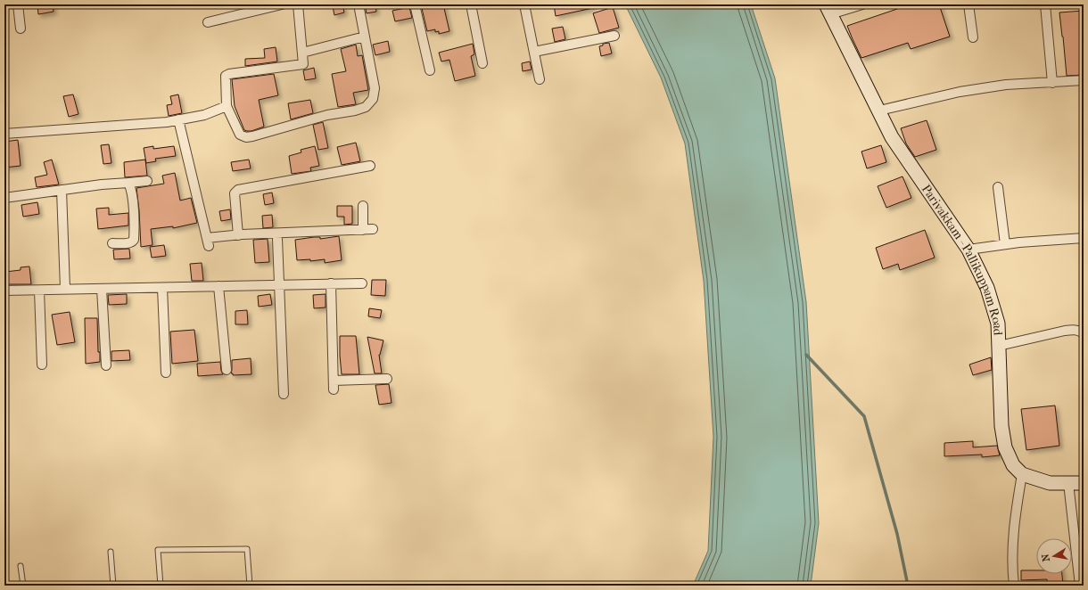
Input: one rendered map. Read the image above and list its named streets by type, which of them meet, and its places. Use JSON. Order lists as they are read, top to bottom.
{
  "streets": {
    "street": ["Parivakkam - Pallikuppam Road"]
  },
  "north": "left"
}
